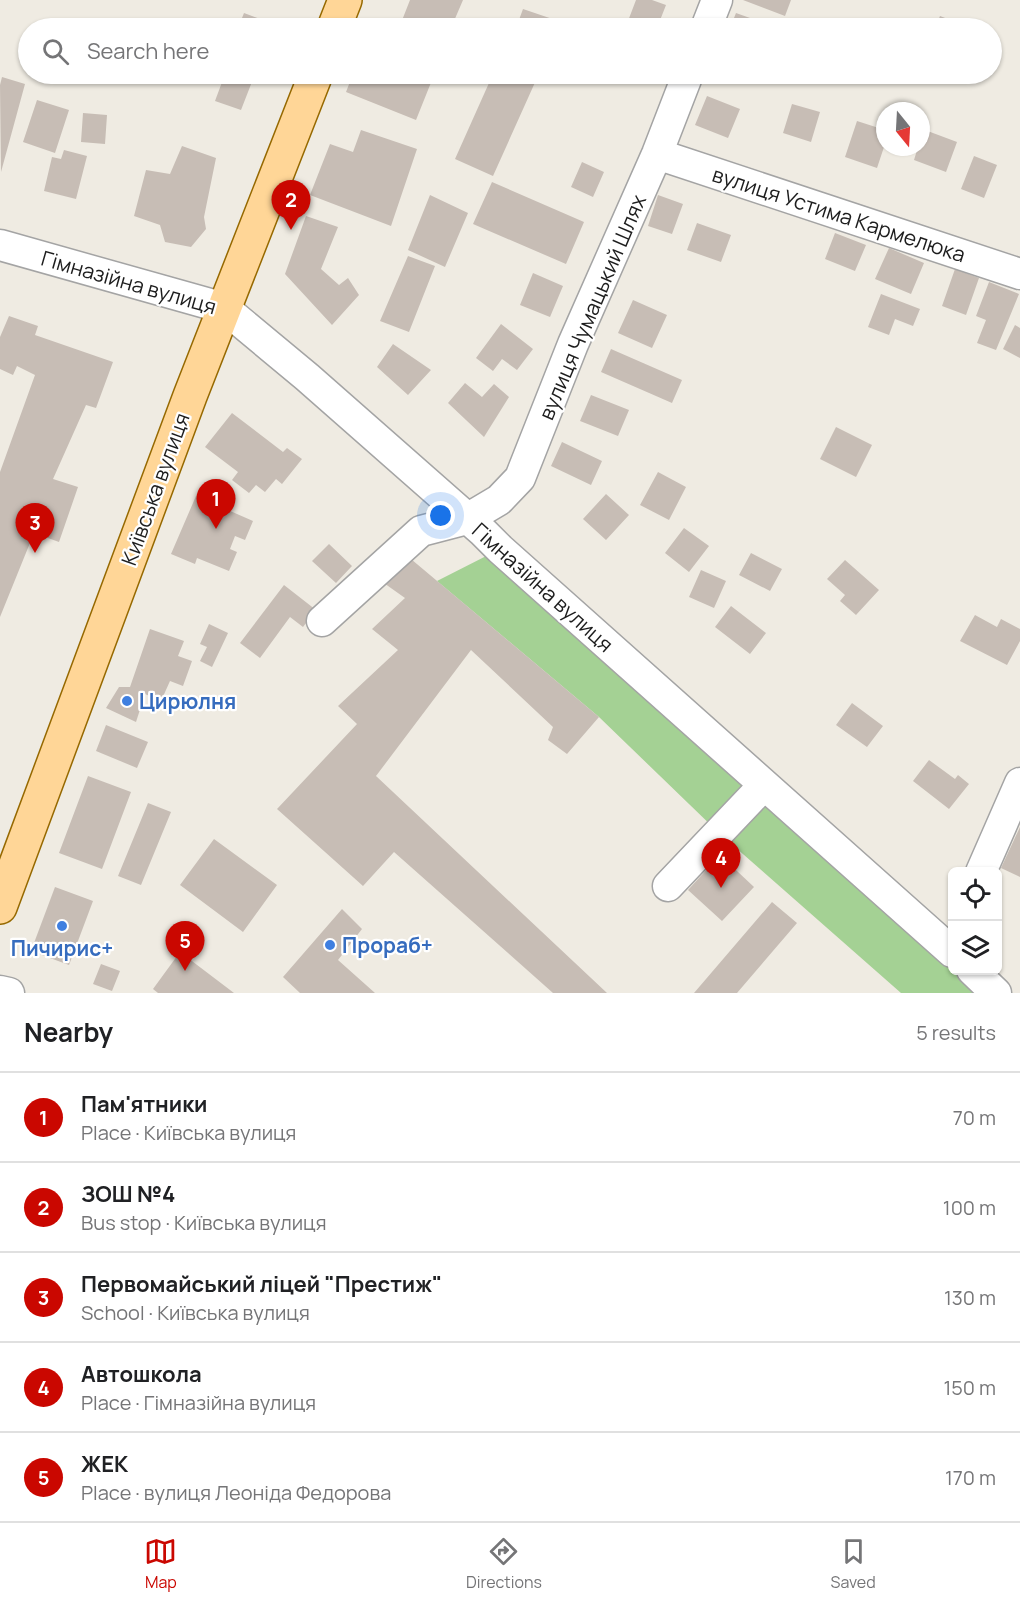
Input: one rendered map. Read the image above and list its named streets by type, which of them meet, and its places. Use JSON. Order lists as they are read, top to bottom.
{
  "streets": {
    "main road": ["Київська вулиця"],
    "street": ["вулиця Устима Кармелюка", "Гімназійна вулиця", "вулиця Чумацький Шлях"]
  },
  "crossings": [
    ["вулиця Устима Кармелюка", "вулиця Чумацький Шлях"],
    ["Гімназійна вулиця", "вулиця Чумацький Шлях"],
    ["Гімназійна вулиця", "Київська вулиця"]
  ],
  "places": ["Цирюлня", "Пичирис+", "Прораб+"],
  "north": "bottom",
  "page": {
    "search": "Search here",
    "pins": [
      "2",
      "1",
      "3",
      "4",
      "5"
    ],
    "heading": ["Nearby", "5 results"],
    "list": [
      {
        "mark": "1",
        "name": "Пам'ятники",
        "note": "Place · Київська вулиця",
        "value": "70 m"
      },
      {
        "mark": "2",
        "name": "ЗОШ №4",
        "note": "Bus stop · Київська вулиця",
        "value": "100 m"
      },
      {
        "mark": "3",
        "name": "Первомайський ліцей \"Престиж\"",
        "note": "School · Київська вулиця",
        "value": "130 m"
      },
      {
        "mark": "4",
        "name": "Автошкола",
        "note": "Place · Гімназійна вулиця",
        "value": "150 m"
      },
      {
        "mark": "5",
        "name": "ЖЕК",
        "note": "Place · вулиця Леоніда Федорова",
        "value": "170 m"
      }
    ],
    "nav": ["Map", "Directions", "Saved"]
  }
}
